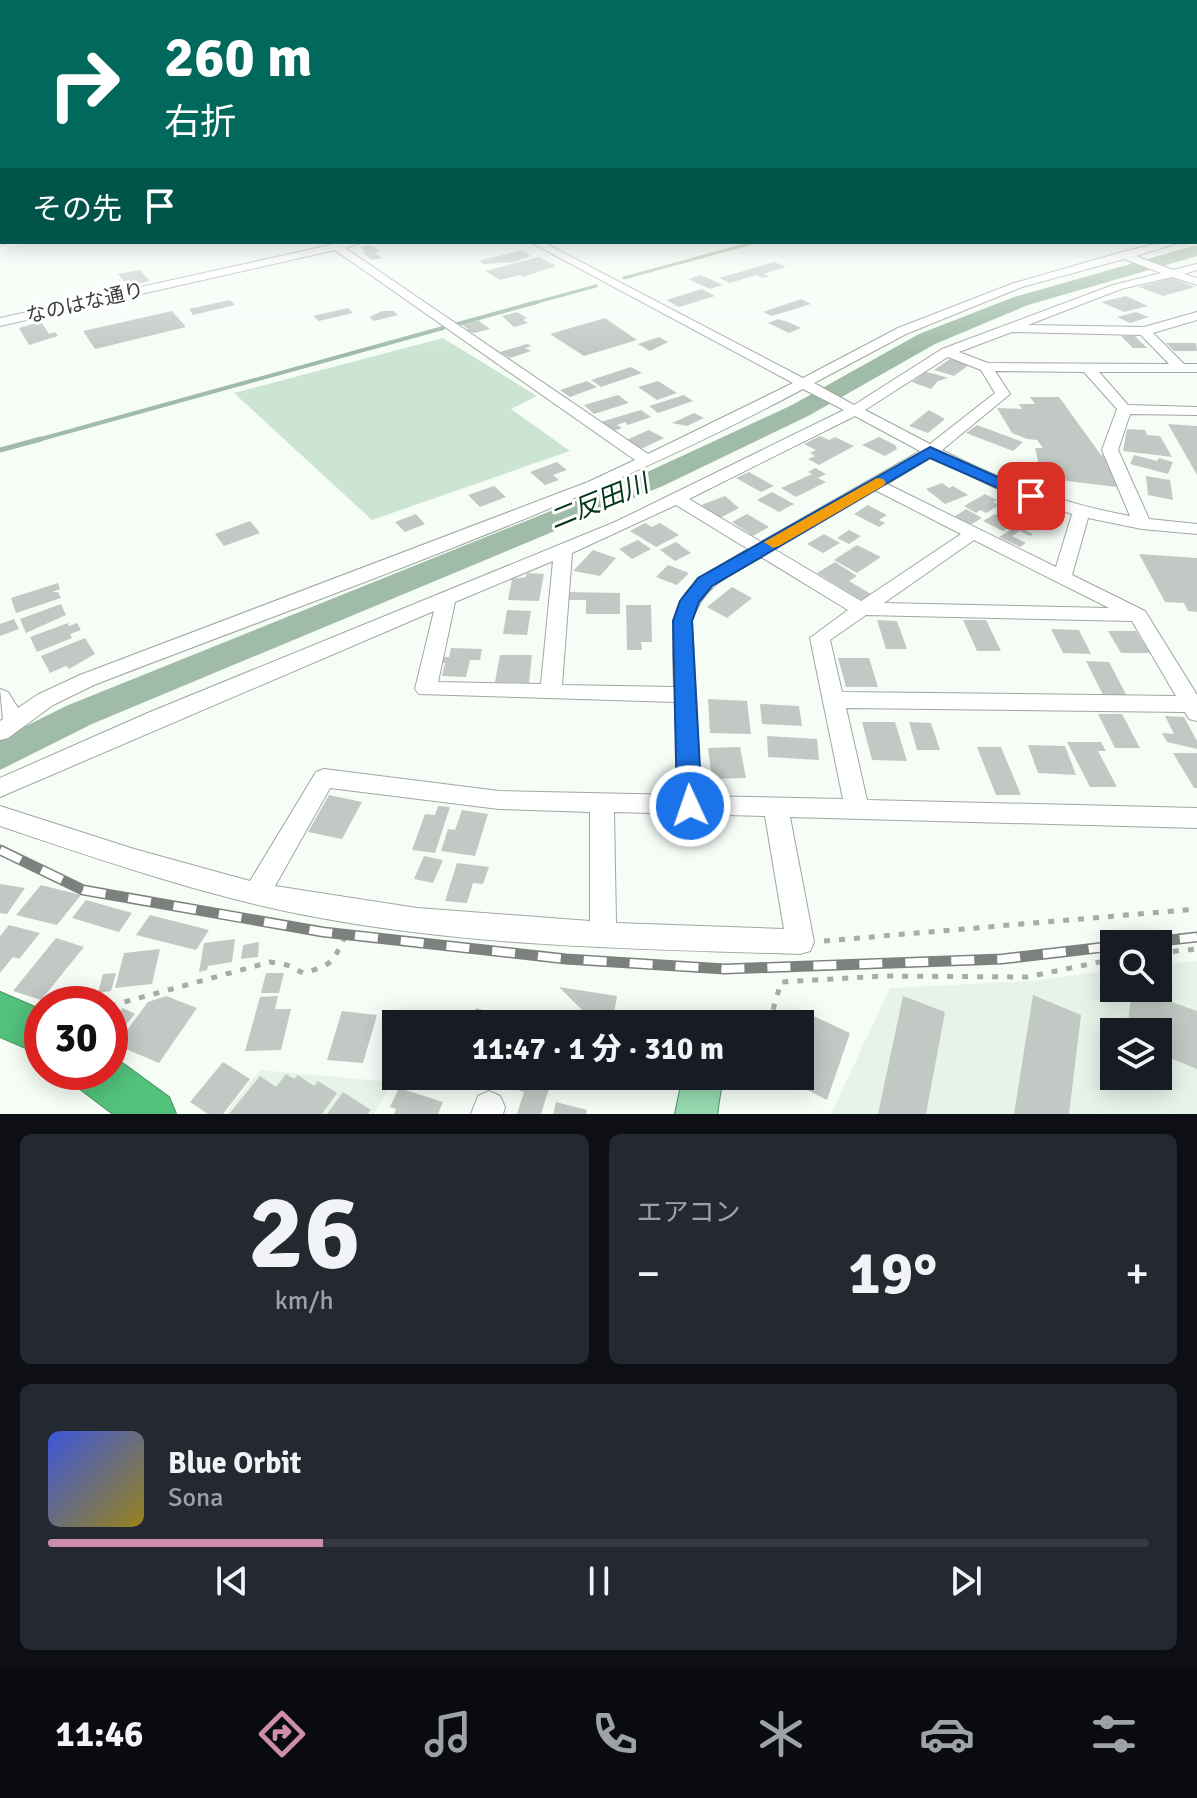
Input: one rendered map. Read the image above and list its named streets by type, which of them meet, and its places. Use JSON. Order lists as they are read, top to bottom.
{
  "streets": {
    "street": ["なのはな通り"]
  },
  "water": ["二反田川"],
  "page": {
    "turn": ["260 m", "右折"],
    "then": "その先",
    "limit": "30",
    "trip": "11:47 · 1 分 · 310 m",
    "tile": [
      ["26", "km/h"],
      "エアコン"
    ],
    "heat": ["−", "19°", "+"],
    "song": ["Blue Orbit", "Sona"],
    "tabs": "11:46"
  }
}
